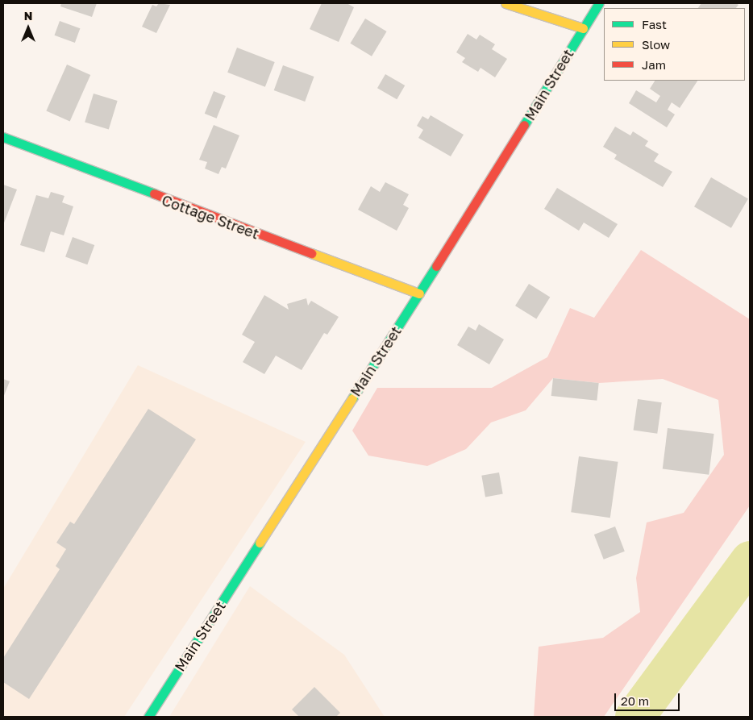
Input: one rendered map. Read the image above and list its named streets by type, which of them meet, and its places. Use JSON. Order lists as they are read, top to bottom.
{
  "streets": {
    "main road": ["Main Street", "Cottage Street"]
  },
  "crossings": [
    ["Main Street", "Cottage Street"]
  ],
  "legend": ["Fast", "Slow", "Jam"],
  "scale_bar": "20 m",
  "north": "top"
}
